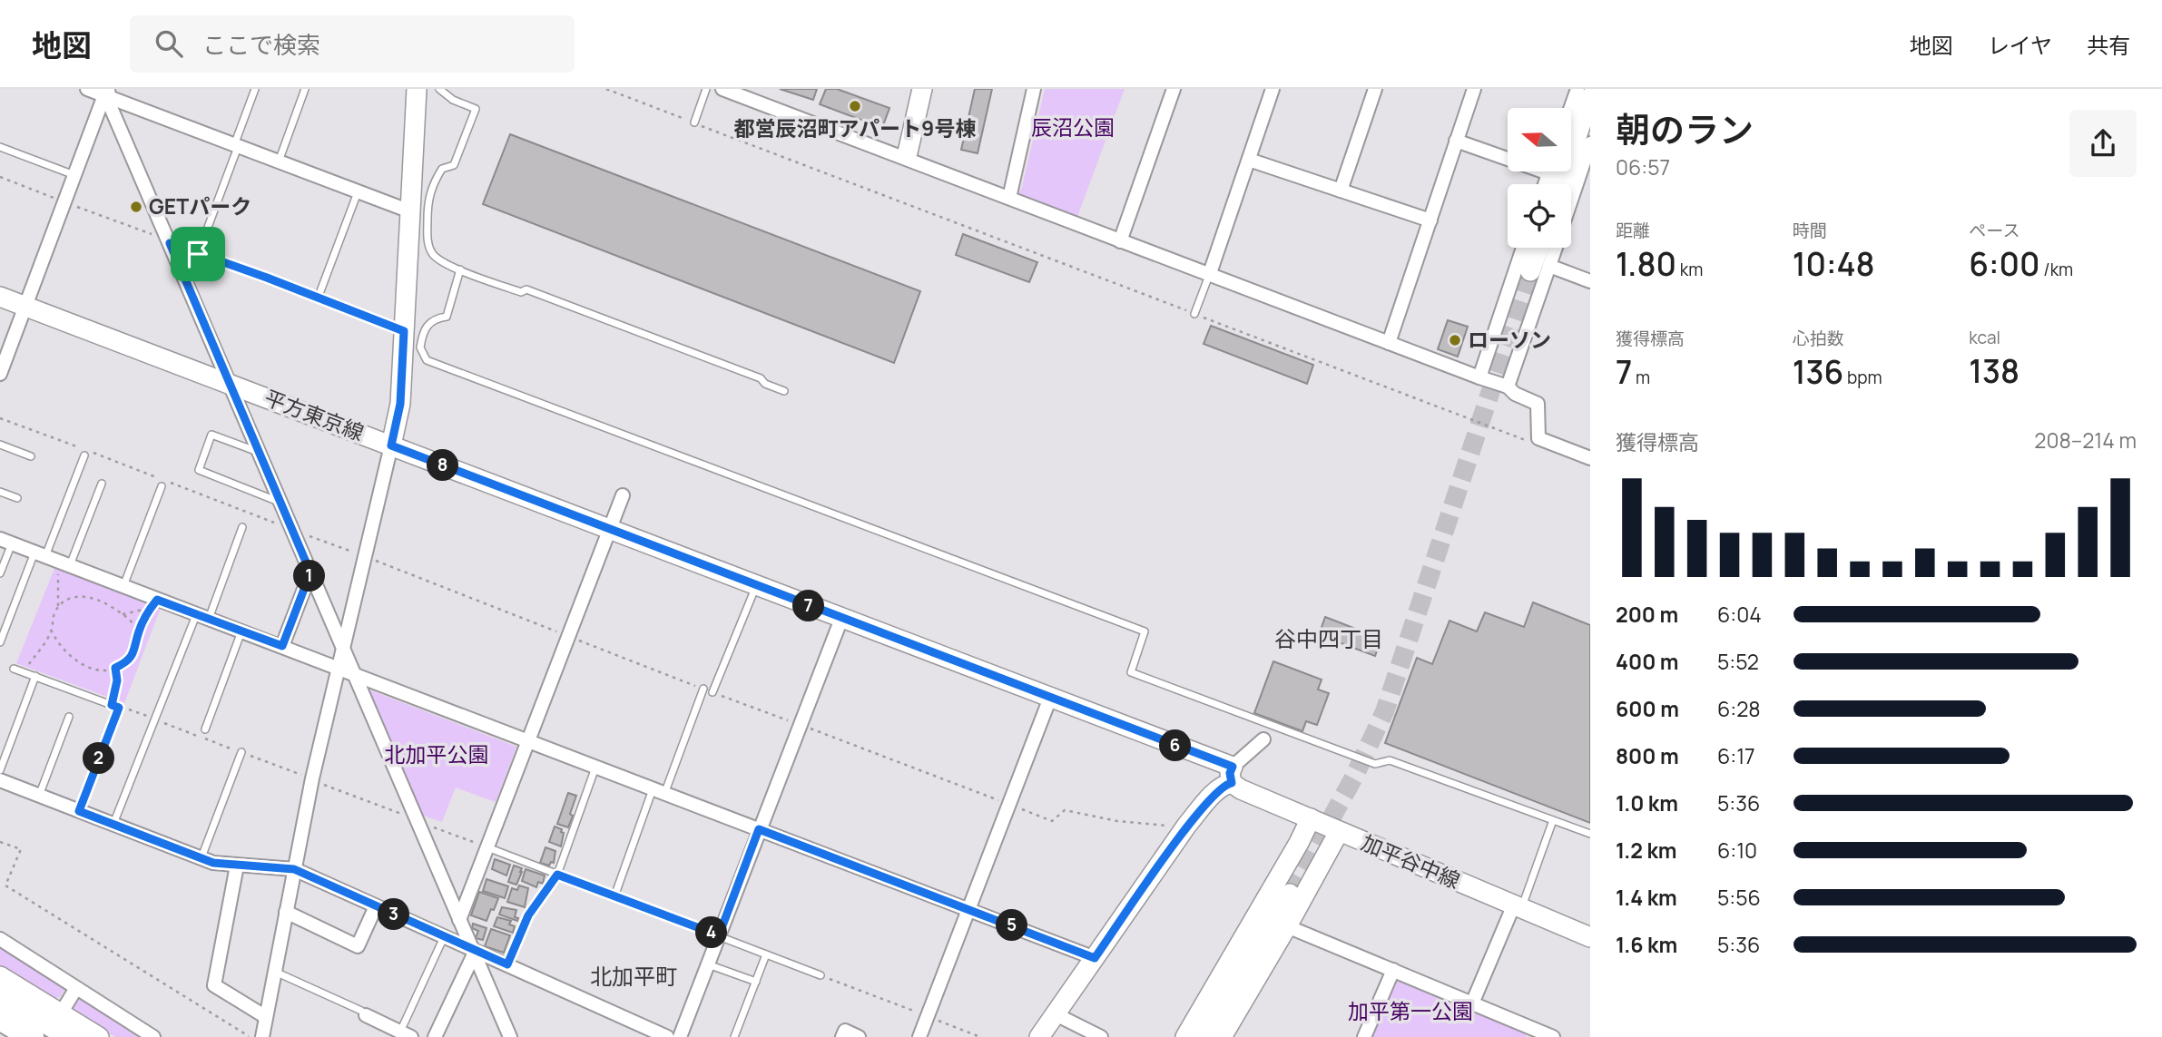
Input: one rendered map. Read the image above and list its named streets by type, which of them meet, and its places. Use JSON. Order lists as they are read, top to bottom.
{
  "streets": {
    "street": ["平方東京線", "加平谷中線"]
  },
  "crossings": [
    ["平方東京線", "加平谷中線"]
  ],
  "districts": ["谷中四丁目", "北加平町"],
  "parks": ["辰沼公園", "北加平公園", "加平第一公園"],
  "places": ["都営辰沼町アパート9号棟", "GETパーク", "ローソン"],
  "north": "left",
  "page": {
    "header": "地図",
    "search": "ここで検索",
    "nav": ["地図", "レイヤ", "共有"],
    "heading": ["朝のラン", "06:57"],
    "stats": [
      ["距離", "1.80 km"],
      ["時間", "10:48"],
      ["ペース", "6:00 /km"],
      ["獲得標高", "7 m"],
      ["心拍数", "136 bpm"],
      ["kcal", "138"]
    ],
    "chart": ["獲得標高", "208–214 m"],
    "pins": [
      "8",
      "1",
      "7",
      "6",
      "2",
      "3",
      "5",
      "4"
    ],
    "list": [
      {
        "name": "200 m",
        "note": "6:04"
      },
      {
        "name": "400 m",
        "note": "5:52"
      },
      {
        "name": "600 m",
        "note": "6:28"
      },
      {
        "name": "800 m",
        "note": "6:17"
      },
      {
        "name": "1.0 km",
        "note": "5:36"
      },
      {
        "name": "1.2 km",
        "note": "6:10"
      },
      {
        "name": "1.4 km",
        "note": "5:56"
      },
      {
        "name": "1.6 km",
        "note": "5:36"
      }
    ]
  }
}
